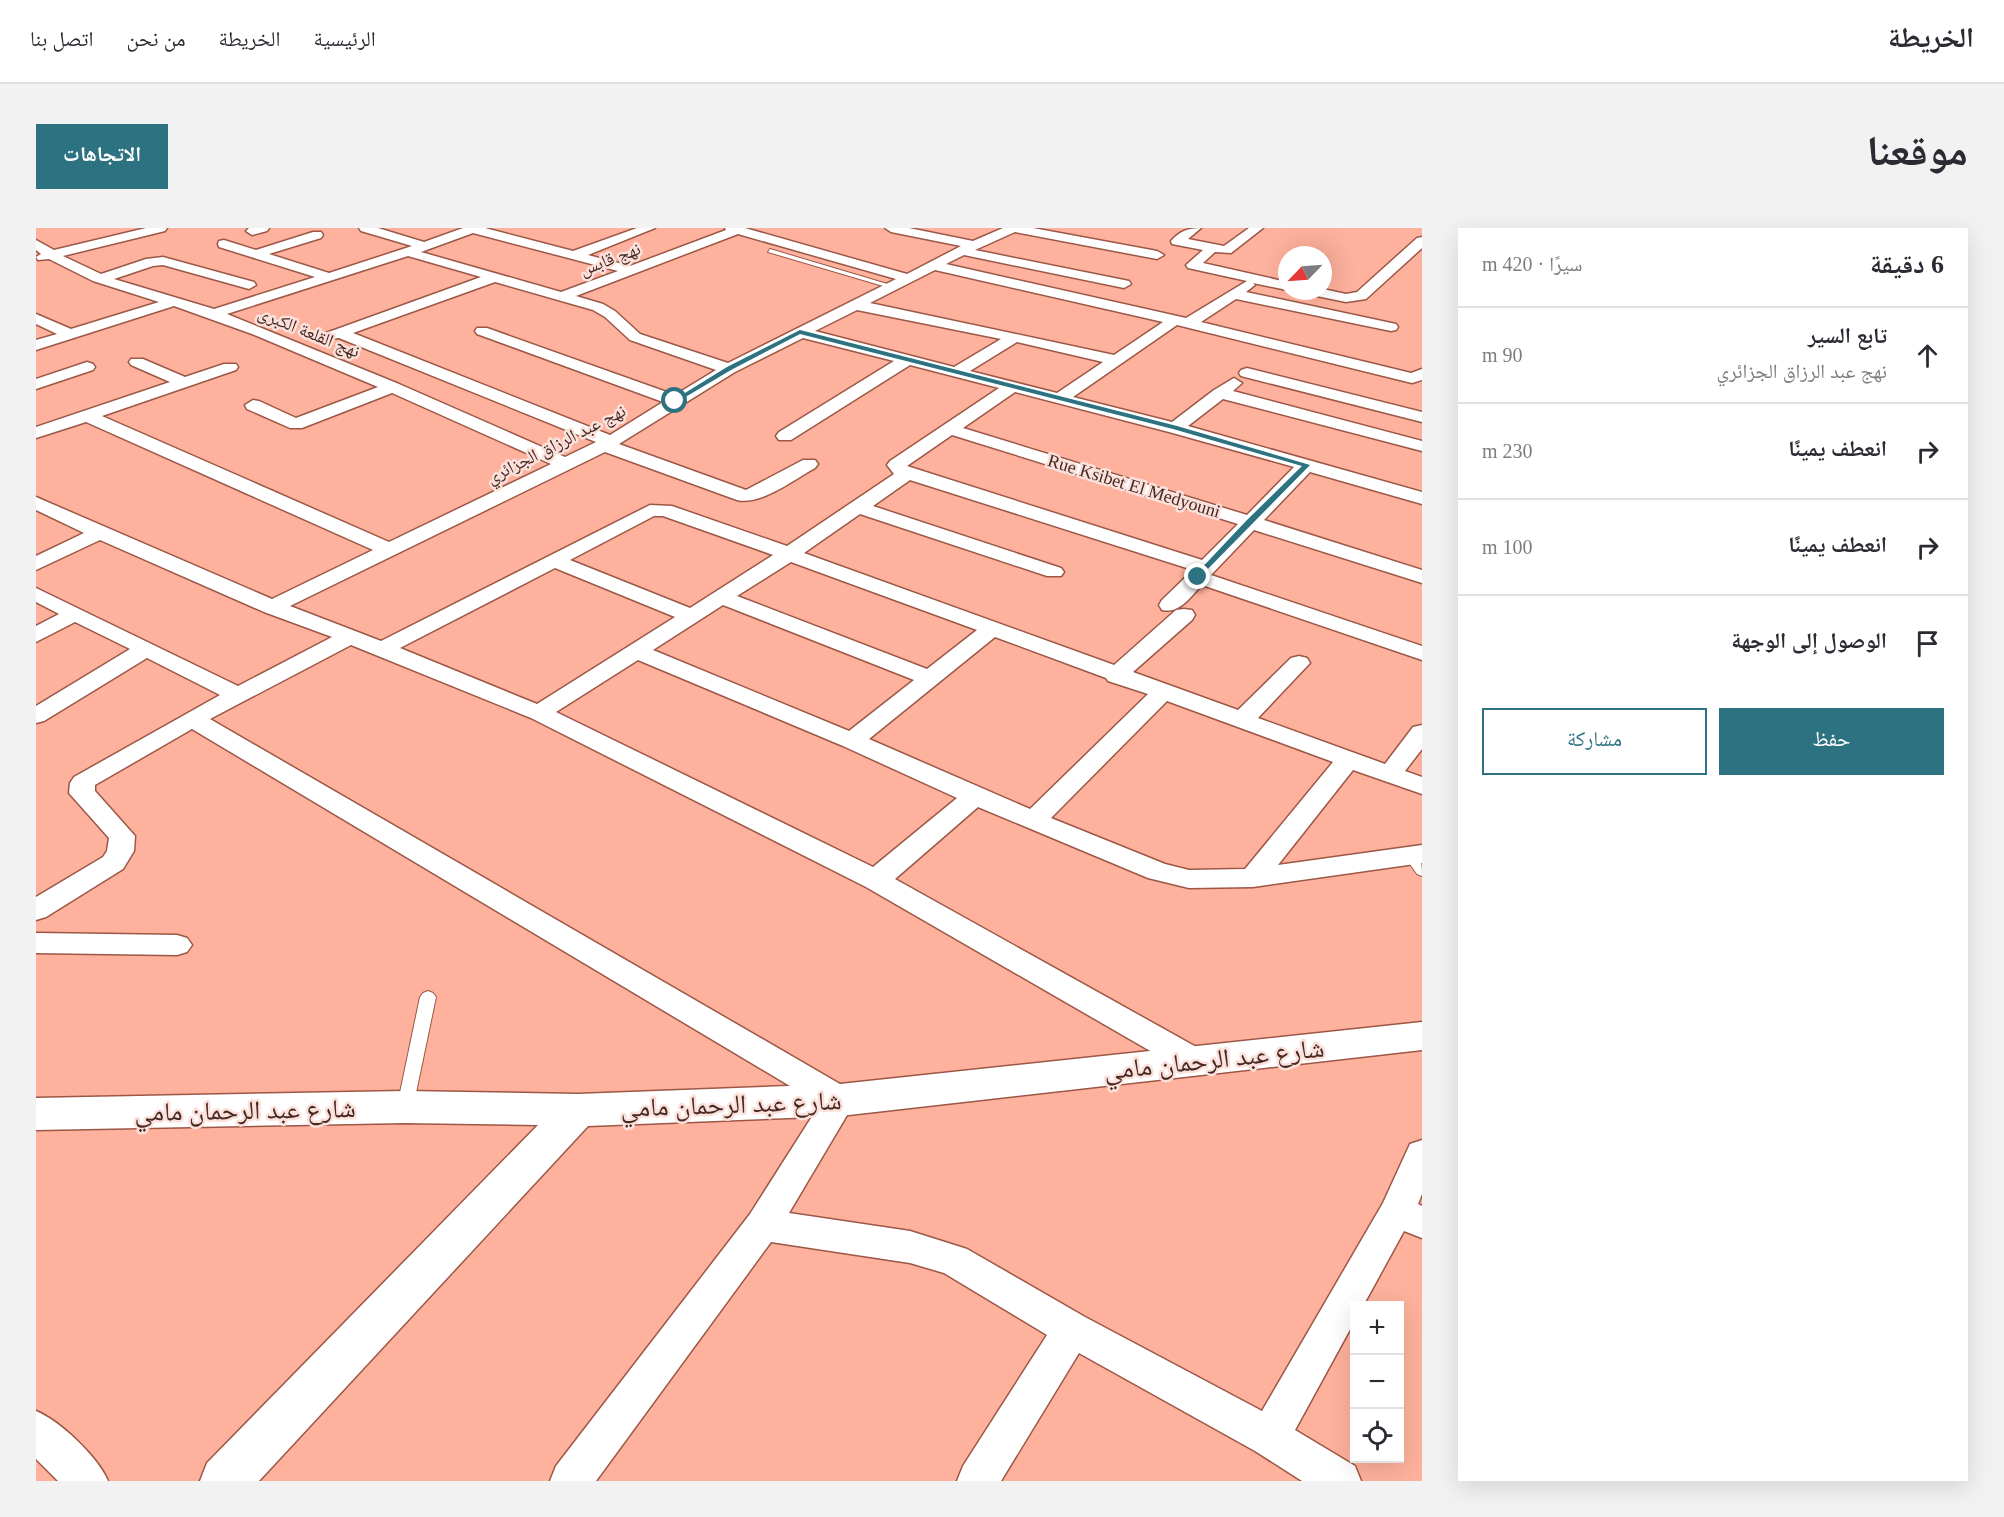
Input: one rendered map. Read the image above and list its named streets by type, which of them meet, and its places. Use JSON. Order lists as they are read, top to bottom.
{
  "streets": {
    "street": [
      "نهج قابس",
      "نهج القلعة الكبرى",
      "نهج عبد الرزاق الجزائري",
      "Rue Ksibet El Medyouni",
      "شارع عبد الرحمان مامي"
    ]
  },
  "crossings": [
    ["نهج قابس", "نهج عبد الرزاق الجزائري"],
    ["نهج القلعة الكبرى", "نهج عبد الرزاق الجزائري"]
  ],
  "north": "bottom left",
  "page": {
    "header": "الخريطة",
    "nav": [
      "الرئيسية",
      "الخريطة",
      "من نحن",
      "اتصل بنا"
    ],
    "title": "موقعنا",
    "buttons": [
      "الاتجاهات",
      ["حفظ", "مشاركة"]
    ],
    "heading": ["6 دقيقة", "سيرًا · 420 m"],
    "list": [
      ["تابع السير", "نهج عبد الرزاق الجزائري", "90 m"],
      ["انعطف يمينًا", "230 m"],
      ["انعطف يمينًا", "100 m"],
      "الوصول إلى الوجهة"
    ],
    "map_buttons": ["+", "−"]
  }
}
